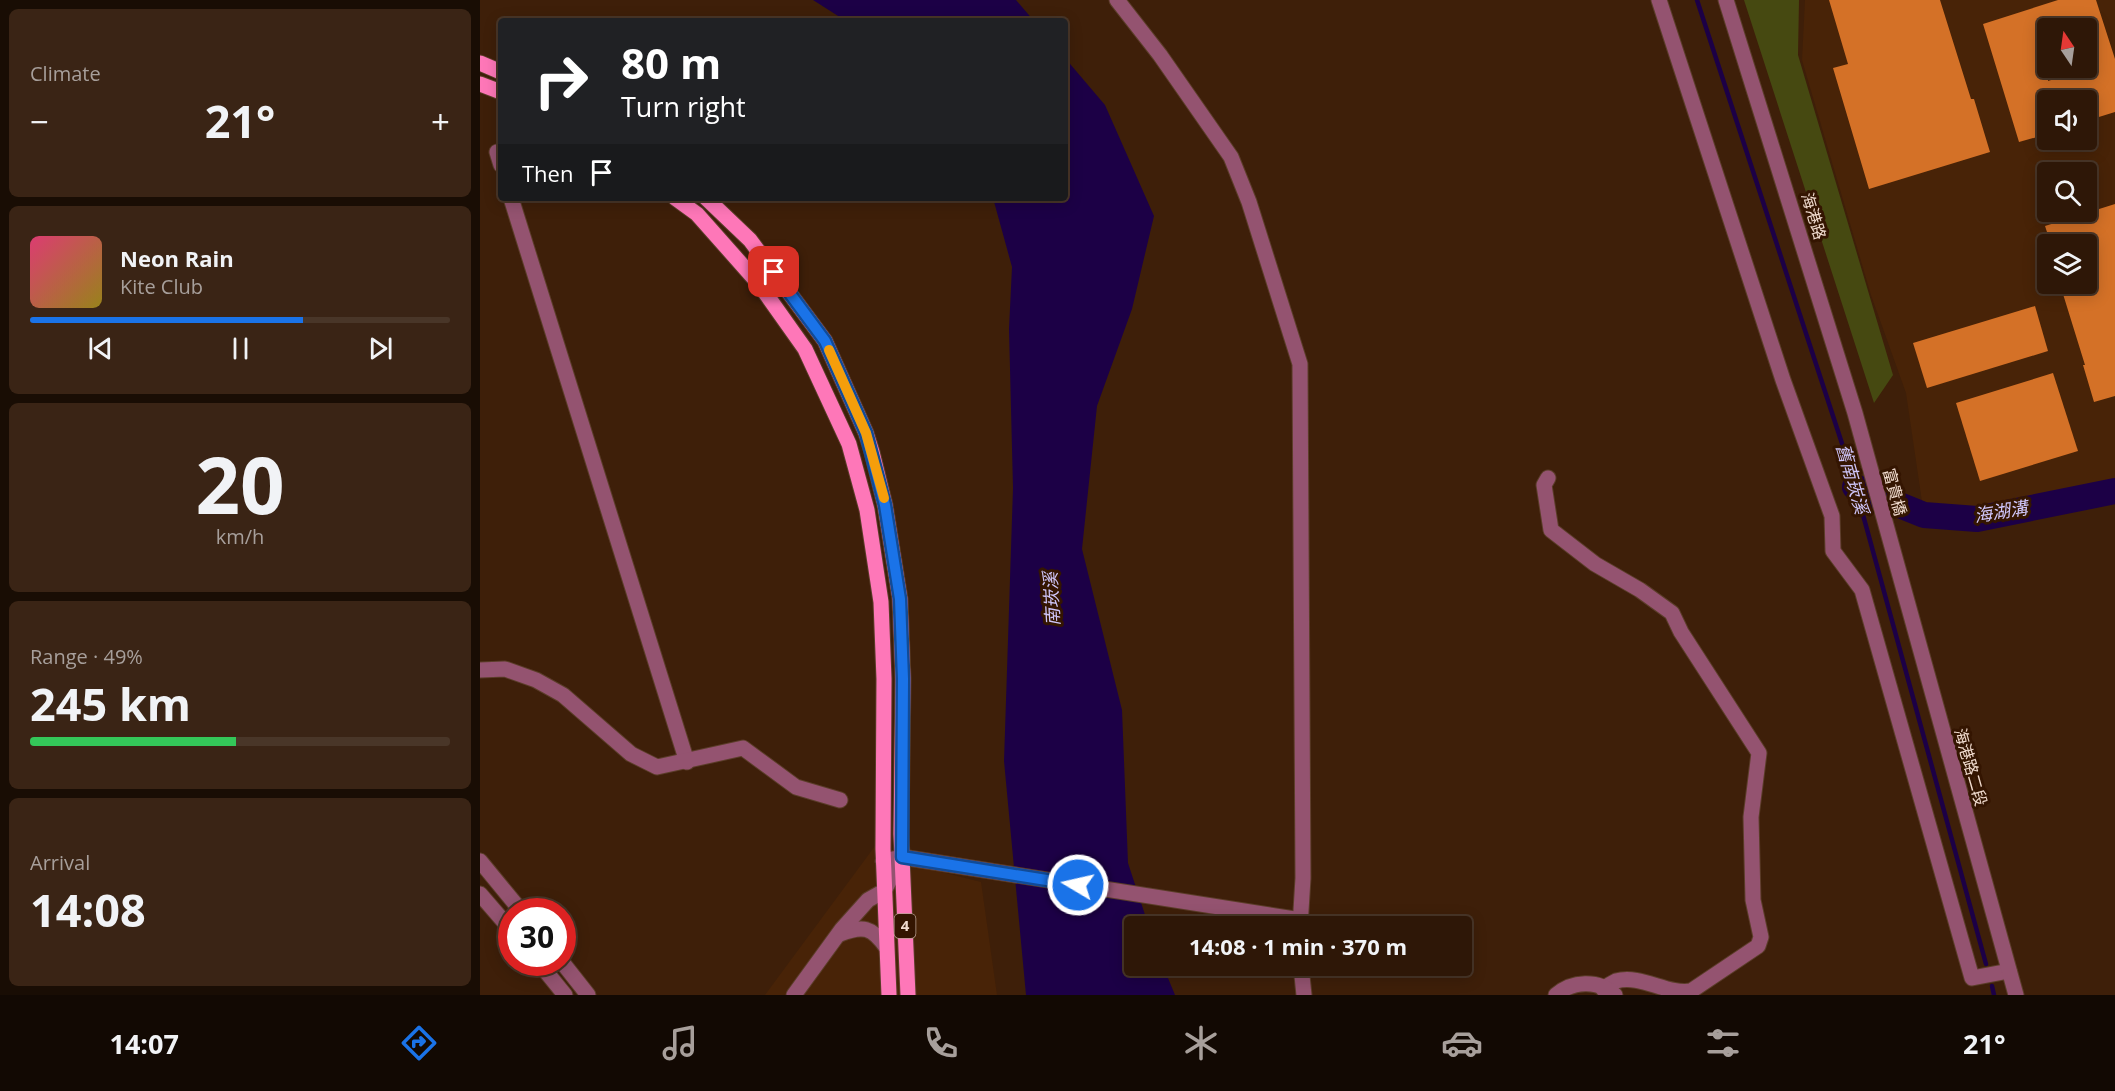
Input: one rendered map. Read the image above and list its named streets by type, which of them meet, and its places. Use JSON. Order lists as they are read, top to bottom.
{
  "streets": {
    "main road": ["4"],
    "street": ["海港路", "富貴橋", "海港路二段"]
  },
  "crossings": [
    ["海港路", "富貴橋"],
    ["富貴橋", "海港路二段"]
  ],
  "water": ["舊南崁溪", "海湖溝", "南崁溪"],
  "north": "top",
  "page": {
    "tile": [
      "Climate",
      ["20", "km/h"],
      ["Range · 49%", "245 km"],
      ["Arrival", "14:08"]
    ],
    "turn": ["80 m", "Turn right"],
    "heat": ["−", "21°", "+"],
    "then": "Then",
    "song": ["Neon Rain", "Kite Club"],
    "limit": "30",
    "trip": "14:08 · 1 min · 370 m",
    "tabs": ["14:07", "21°"]
  }
}
